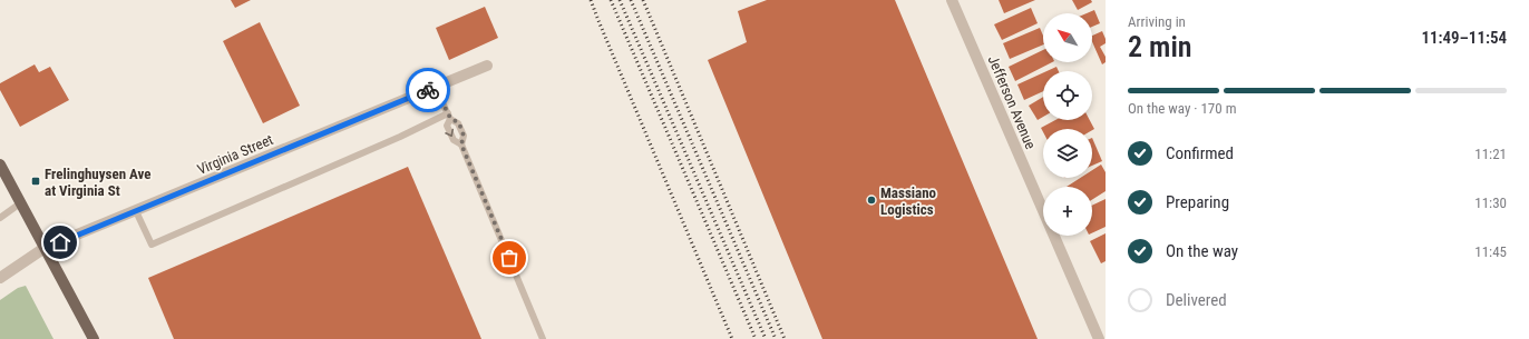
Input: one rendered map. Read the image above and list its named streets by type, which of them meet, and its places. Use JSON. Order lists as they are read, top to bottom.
{
  "streets": {
    "street": ["Jefferson Avenue", "Virginia Street"]
  },
  "places": {
    "transit": ["Frelinghuysen Ave at Virginia St"],
    "other": ["Massiano Logistics"]
  },
  "north": "top left",
  "page": {
    "heading": ["2 min", "Arriving in", "11:49–11:54"],
    "map_buttons": "+",
    "bar": "On the way · 170 m",
    "list": [
      ["Confirmed", "11:21"],
      ["Preparing", "11:30"],
      ["On the way", "11:45"],
      "Delivered"
    ]
  }
}
